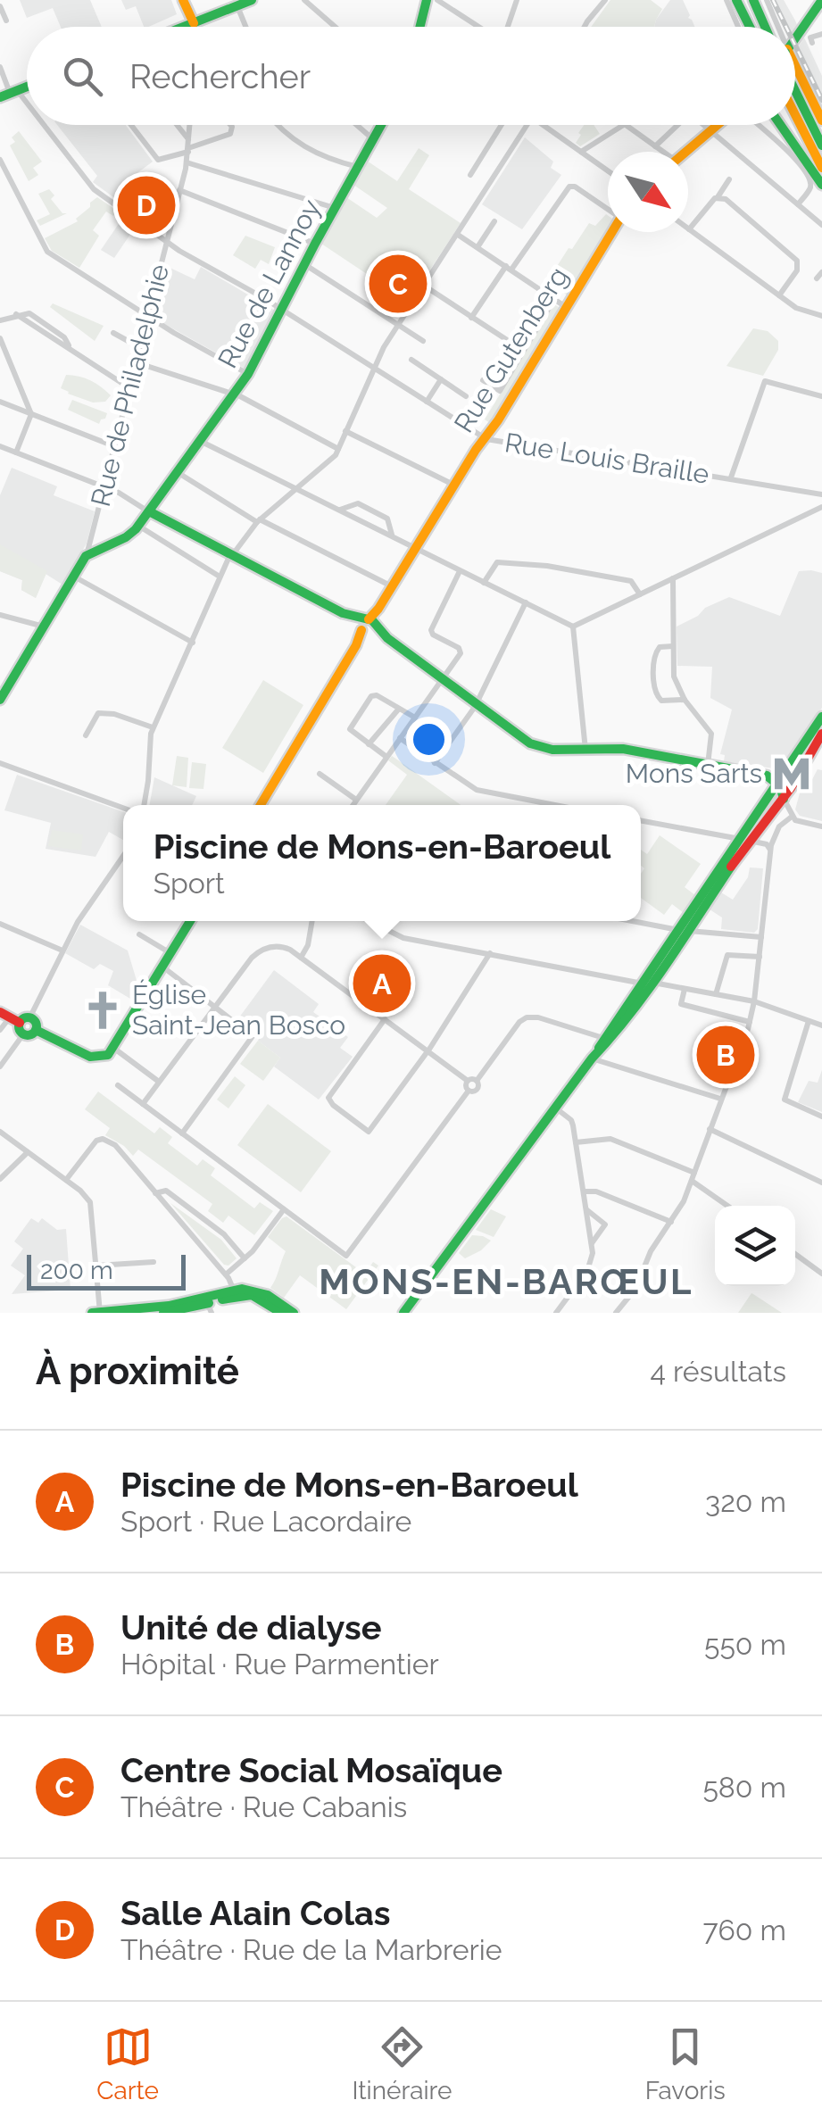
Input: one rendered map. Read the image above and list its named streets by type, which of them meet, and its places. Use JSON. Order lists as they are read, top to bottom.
{
  "streets": {
    "main road": ["Rue de Lannoy", "Rue Gutenberg"],
    "street": ["Rue de Philadelphie", "Rue Louis Braille"]
  },
  "crossings": [
    ["Rue de Lannoy", "Rue de Philadelphie"],
    ["Rue Gutenberg", "Rue Louis Braille"]
  ],
  "districts": ["MONS-EN-BARŒUL"],
  "places": {
    "metro station": ["Mons Sarts"],
    "church": ["Église Saint-Jean Bosco"]
  },
  "scale_bar": "200 m",
  "north": "bottom right",
  "page": {
    "search": "Rechercher",
    "pins": [
      "D",
      "C",
      "A",
      "B"
    ],
    "popup": ["Piscine de Mons-en-Baroeul", "Sport"],
    "scale": "200 m",
    "heading": ["À proximité", "4 résultats"],
    "list": [
      {
        "mark": "A",
        "name": "Piscine de Mons-en-Baroeul",
        "note": "Sport · Rue Lacordaire",
        "value": "320 m"
      },
      {
        "mark": "B",
        "name": "Unité de dialyse",
        "note": "Hôpital · Rue Parmentier",
        "value": "550 m"
      },
      {
        "mark": "C",
        "name": "Centre Social Mosaïque",
        "note": "Théâtre · Rue Cabanis",
        "value": "580 m"
      },
      {
        "mark": "D",
        "name": "Salle Alain Colas",
        "note": "Théâtre · Rue de la Marbrerie",
        "value": "760 m"
      }
    ],
    "nav": ["Carte", "Itinéraire", "Favoris"]
  }
}
